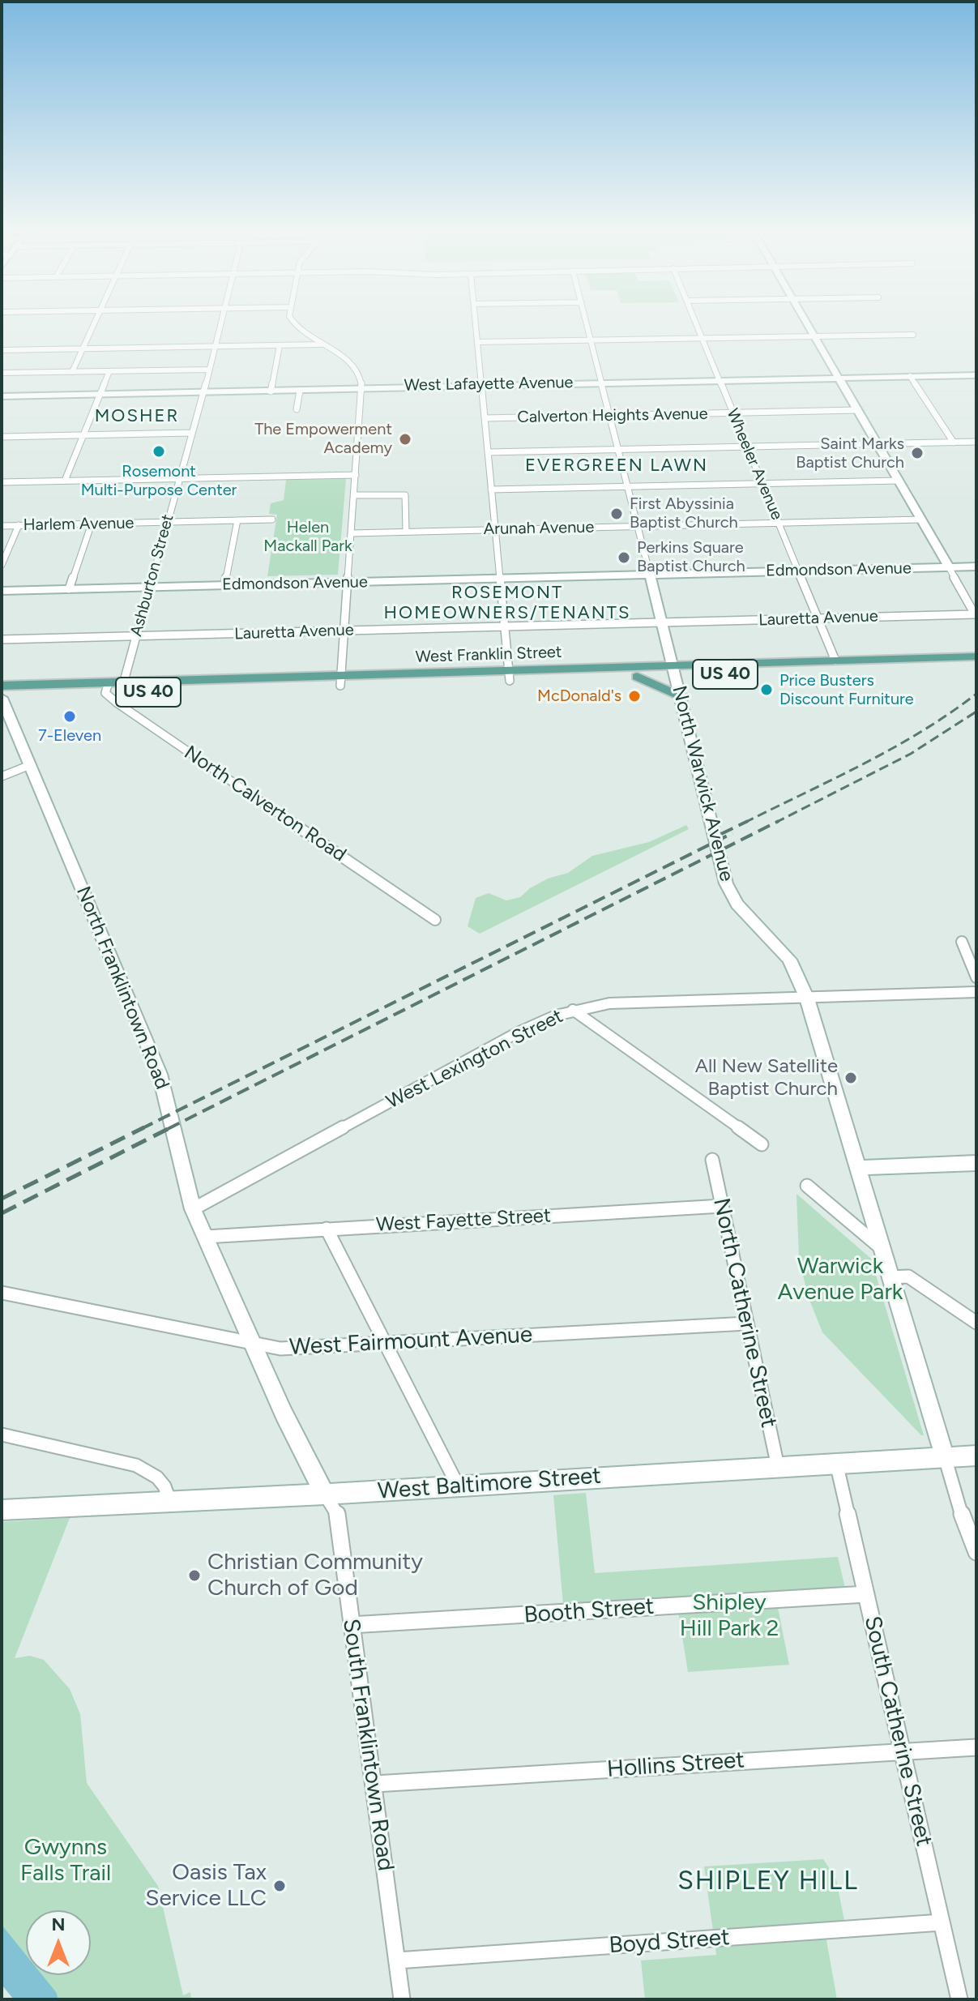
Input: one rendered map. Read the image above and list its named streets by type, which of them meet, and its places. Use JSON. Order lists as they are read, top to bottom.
{
  "streets": {
    "main road": ["West Franklin Street", "US 40"],
    "street": [
      "West Lafayette Avenue",
      "Calverton Heights Avenue",
      "Wheeler Avenue",
      "Harlem Avenue",
      "Arunah Avenue",
      "Edmondson Avenue",
      "Ashburton Street",
      "Lauretta Avenue",
      "North Warwick Avenue",
      "North Calverton Road",
      "North Franklintown Road",
      "West Lexington Street",
      "West Fayette Street",
      "North Catherine Street",
      "West Fairmount Avenue",
      "West Baltimore Street",
      "Booth Street",
      "South Catherine Street",
      "South Franklintown Road",
      "Hollins Street",
      "Boyd Street"
    ]
  },
  "crossings": [
    ["West Lafayette Avenue", "Wheeler Avenue"],
    ["West Lafayette Avenue", "Ashburton Street"],
    ["West Lafayette Avenue", "North Warwick Avenue"],
    ["Calverton Heights Avenue", "Wheeler Avenue"],
    ["Calverton Heights Avenue", "North Warwick Avenue"],
    ["Wheeler Avenue", "Arunah Avenue"],
    ["Wheeler Avenue", "Edmondson Avenue"],
    ["Wheeler Avenue", "Lauretta Avenue"],
    ["Wheeler Avenue", "US 40"],
    ["Harlem Avenue", "Ashburton Street"],
    ["Arunah Avenue", "North Warwick Avenue"],
    ["Edmondson Avenue", "Ashburton Street"],
    ["Edmondson Avenue", "Lauretta Avenue"],
    ["Edmondson Avenue", "North Warwick Avenue"],
    ["Ashburton Street", "Lauretta Avenue"],
    ["Ashburton Street", "West Franklin Street"],
    ["Lauretta Avenue", "North Warwick Avenue"],
    ["West Franklin Street", "US 40"],
    ["West Franklin Street", "North Warwick Avenue"],
    ["West Franklin Street", "North Calverton Road"],
    ["West Franklin Street", "North Franklintown Road"],
    ["US 40", "North Warwick Avenue"],
    ["North Warwick Avenue", "West Lexington Street"],
    ["North Warwick Avenue", "West Baltimore Street"],
    ["North Franklintown Road", "West Lexington Street"],
    ["North Franklintown Road", "West Fayette Street"],
    ["North Franklintown Road", "West Fairmount Avenue"],
    ["North Franklintown Road", "West Baltimore Street"],
    ["North Franklintown Road", "South Franklintown Road"],
    ["West Fayette Street", "North Catherine Street"],
    ["North Catherine Street", "West Fairmount Avenue"],
    ["North Catherine Street", "West Baltimore Street"],
    ["West Baltimore Street", "South Catherine Street"],
    ["West Baltimore Street", "South Franklintown Road"],
    ["Booth Street", "South Catherine Street"],
    ["Booth Street", "South Franklintown Road"],
    ["South Catherine Street", "Hollins Street"],
    ["South Catherine Street", "Boyd Street"],
    ["South Franklintown Road", "Hollins Street"],
    ["South Franklintown Road", "Boyd Street"]
  ],
  "districts": [
    "MOSHER",
    "EVERGREEN LAWN",
    "ROSEMONT HOMEOWNERS/TENANTS",
    "SHIPLEY HILL"
  ],
  "parks": [
    "Helen Mackall Park",
    "Warwick Avenue Park",
    "Shipley Hill Park 2",
    "Gwynns Falls Trail"
  ],
  "places": [
    "The Empowerment Academy",
    "Rosemont Multi-Purpose Center",
    "Saint Marks Baptist Church",
    "First Abyssinia Baptist Church",
    "Perkins Square Baptist Church",
    "Price Busters Discount Furniture",
    "McDonald's",
    "7-Eleven",
    "All New Satellite Baptist Church",
    "Christian Community Church of God",
    "Oasis Tax Service LLC"
  ],
  "north": "top"
}
